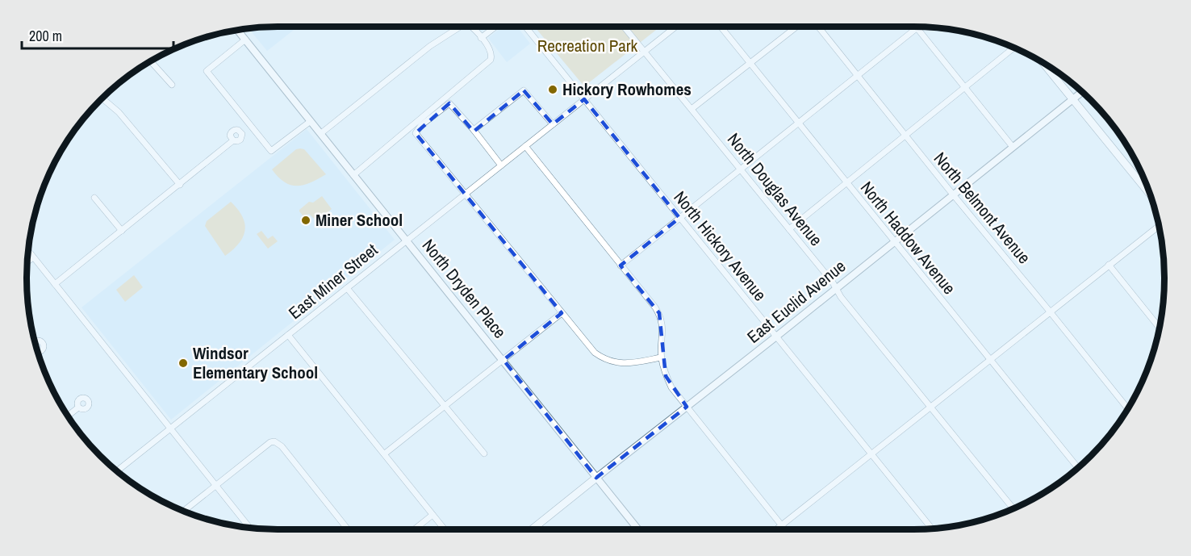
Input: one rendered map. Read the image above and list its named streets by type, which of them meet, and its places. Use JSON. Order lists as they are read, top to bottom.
{
  "streets": {
    "main road": ["East Euclid Avenue"],
    "street": [
      "North Douglas Avenue",
      "North Belmont Avenue",
      "North Haddow Avenue",
      "North Hickory Avenue",
      "East Miner Street",
      "North Dryden Place"
    ]
  },
  "crossings": [
    ["North Douglas Avenue", "East Miner Street"],
    ["North Douglas Avenue", "East Euclid Avenue"],
    ["North Belmont Avenue", "East Euclid Avenue"],
    ["North Haddow Avenue", "East Euclid Avenue"],
    ["North Hickory Avenue", "East Miner Street"],
    ["North Hickory Avenue", "East Euclid Avenue"],
    ["East Miner Street", "North Dryden Place"],
    ["North Dryden Place", "East Euclid Avenue"]
  ],
  "parks": ["Recreation Park"],
  "places": ["Hickory Rowhomes", "Miner School", "Windsor Elementary School"],
  "scale_bar": "200 m"
}
